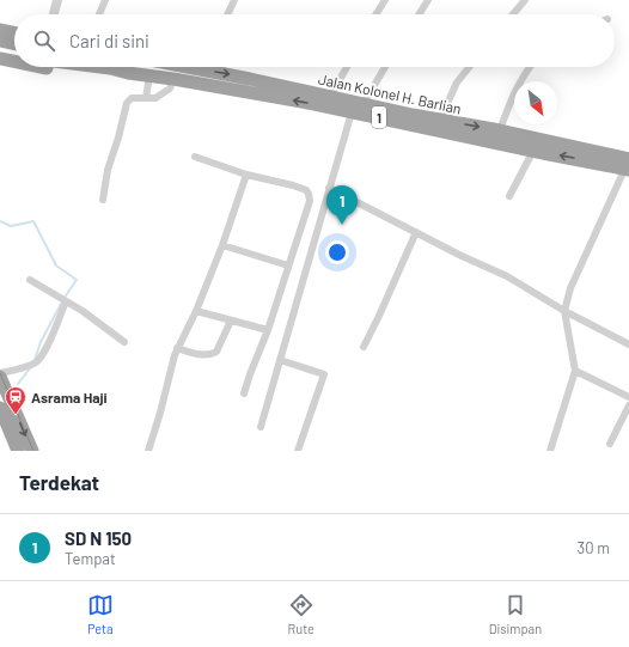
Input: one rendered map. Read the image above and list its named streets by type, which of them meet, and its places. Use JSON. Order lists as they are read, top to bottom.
{
  "streets": {
    "highway": ["Jalan Kolonel H. Barlian", "1"]
  },
  "crossings": [
    ["Jalan Kolonel H. Barlian", "1"]
  ],
  "places": {
    "station": ["Asrama Haji"]
  },
  "north": "bottom right",
  "page": {
    "search": "Cari di sini",
    "pins": "1",
    "heading": "Terdekat",
    "list": [
      {
        "mark": "1",
        "name": "SD N 150",
        "note": "Tempat",
        "value": "30 m"
      }
    ],
    "nav": ["Peta", "Rute", "Disimpan"]
  }
}
